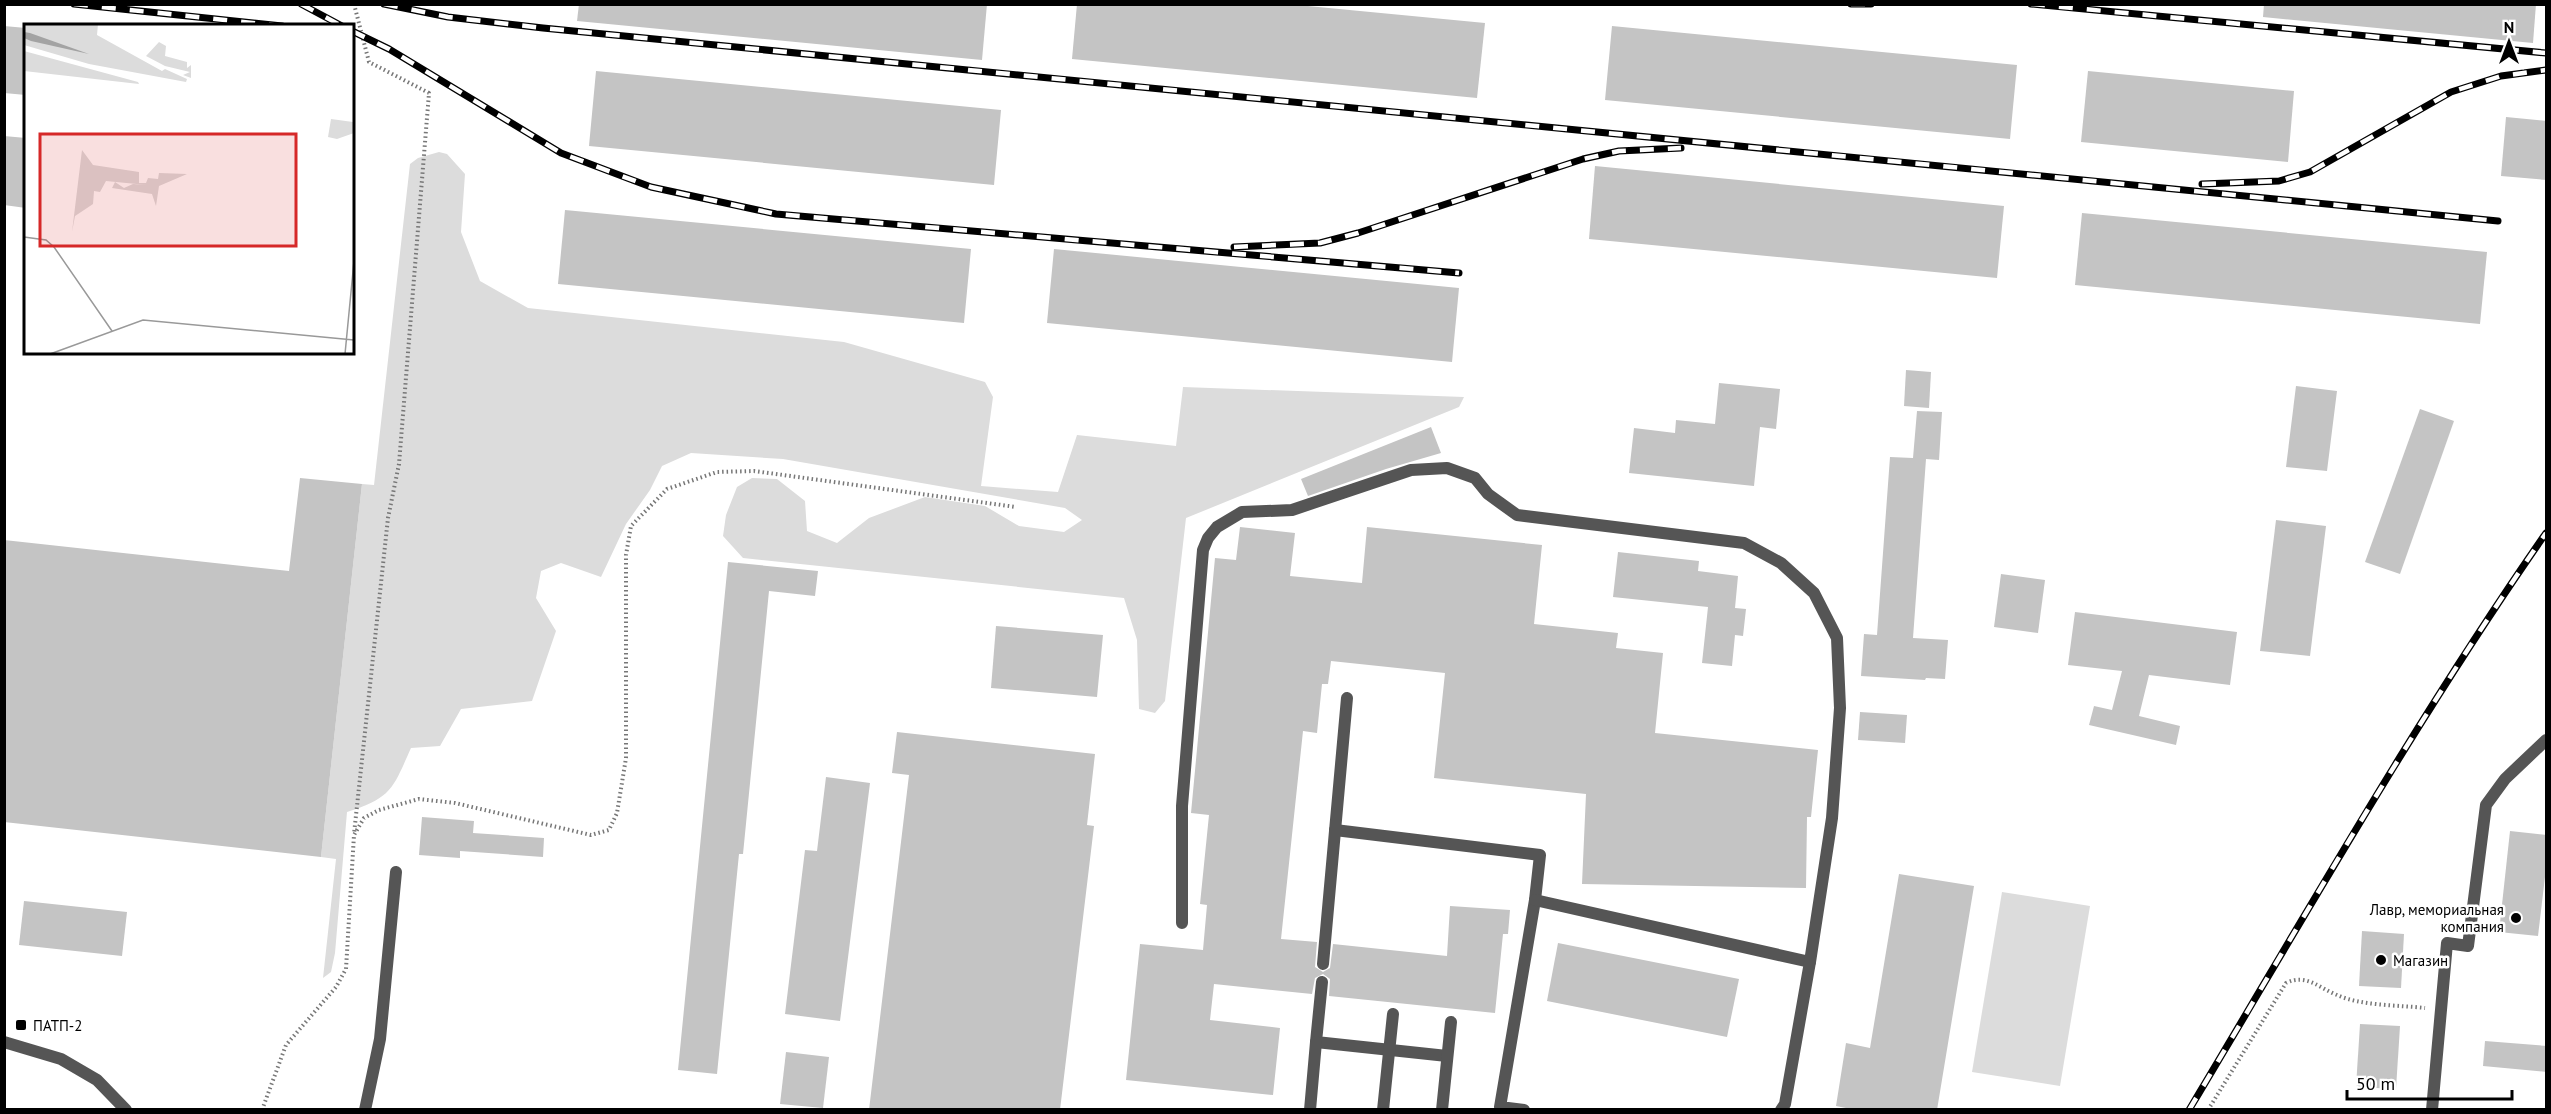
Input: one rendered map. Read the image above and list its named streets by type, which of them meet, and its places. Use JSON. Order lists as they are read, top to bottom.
{
  "places": {
    "other": ["Лавр, мемориальная компания", "Магазин"],
    "transit": ["ПАТП-2"]
  },
  "scale_bar": "50 m",
  "north": "top"
}
